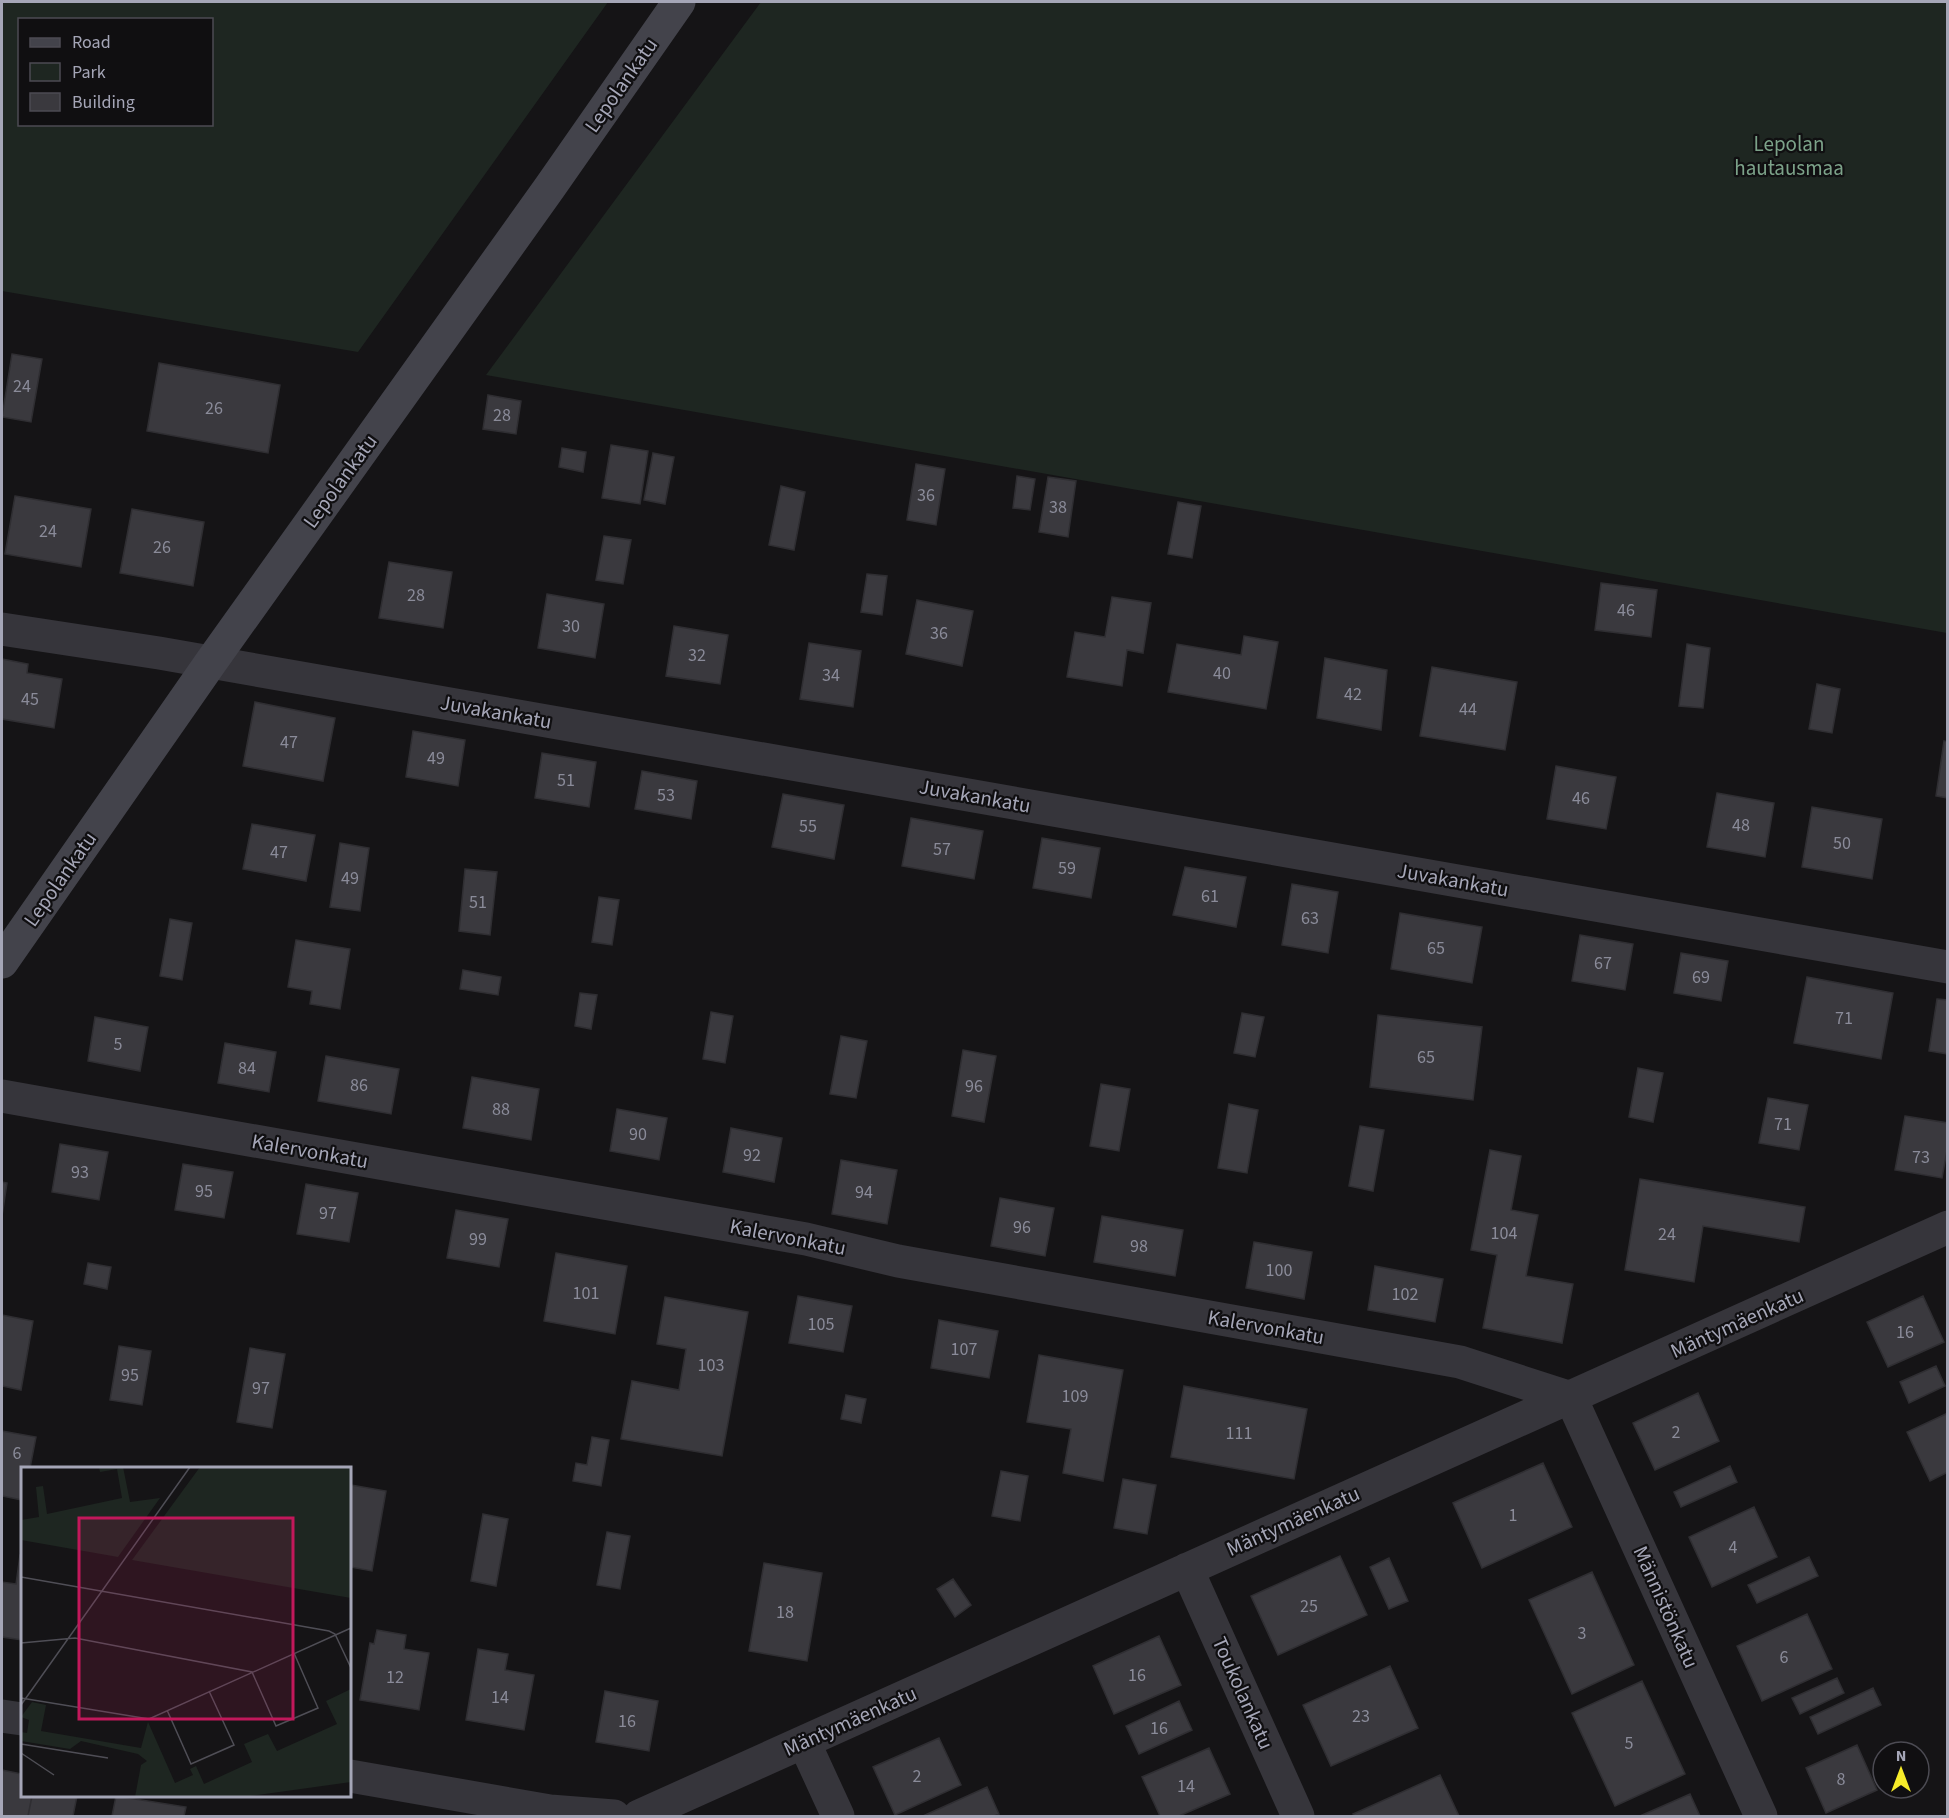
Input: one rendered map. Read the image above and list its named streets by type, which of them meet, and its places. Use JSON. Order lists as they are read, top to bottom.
{
  "streets": {
    "main road": ["Lepolankatu"],
    "street": [
      "Juvakankatu",
      "Kalervonkatu",
      "Mäntymäenkatu",
      "Männistönkatu",
      "Toukolankatu"
    ]
  },
  "crossings": [
    ["Lepolankatu", "Juvakankatu"],
    ["Kalervonkatu", "Mäntymäenkatu"],
    ["Kalervonkatu", "Männistönkatu"],
    ["Mäntymäenkatu", "Männistönkatu"],
    ["Mäntymäenkatu", "Toukolankatu"]
  ],
  "parks": ["Lepolan hautausmaa"],
  "house_numbers": [
    "24",
    "26",
    "28",
    "36",
    "38",
    "24",
    "26",
    "28",
    "46",
    "30",
    "36",
    "32",
    "40",
    "34",
    "42",
    "45",
    "44",
    "47",
    "49",
    "51",
    "53",
    "46",
    "48",
    "55",
    "50",
    "57",
    "47",
    "59",
    "49",
    "61",
    "51",
    "63",
    "65",
    "67",
    "69",
    "71",
    "5",
    "65",
    "84",
    "86",
    "96",
    "88",
    "71",
    "90",
    "92",
    "73",
    "93",
    "95",
    "94",
    "97",
    "96",
    "104",
    "24",
    "99",
    "98",
    "100",
    "101",
    "102",
    "105",
    "16",
    "107",
    "103",
    "95",
    "97",
    "109",
    "2",
    "111",
    "6",
    "1",
    "4",
    "25",
    "18",
    "3",
    "6",
    "16",
    "12",
    "14",
    "23",
    "16",
    "16",
    "5",
    "2",
    "8",
    "14"
  ],
  "legend": ["Road", "Park", "Building"],
  "north": "top"
}
